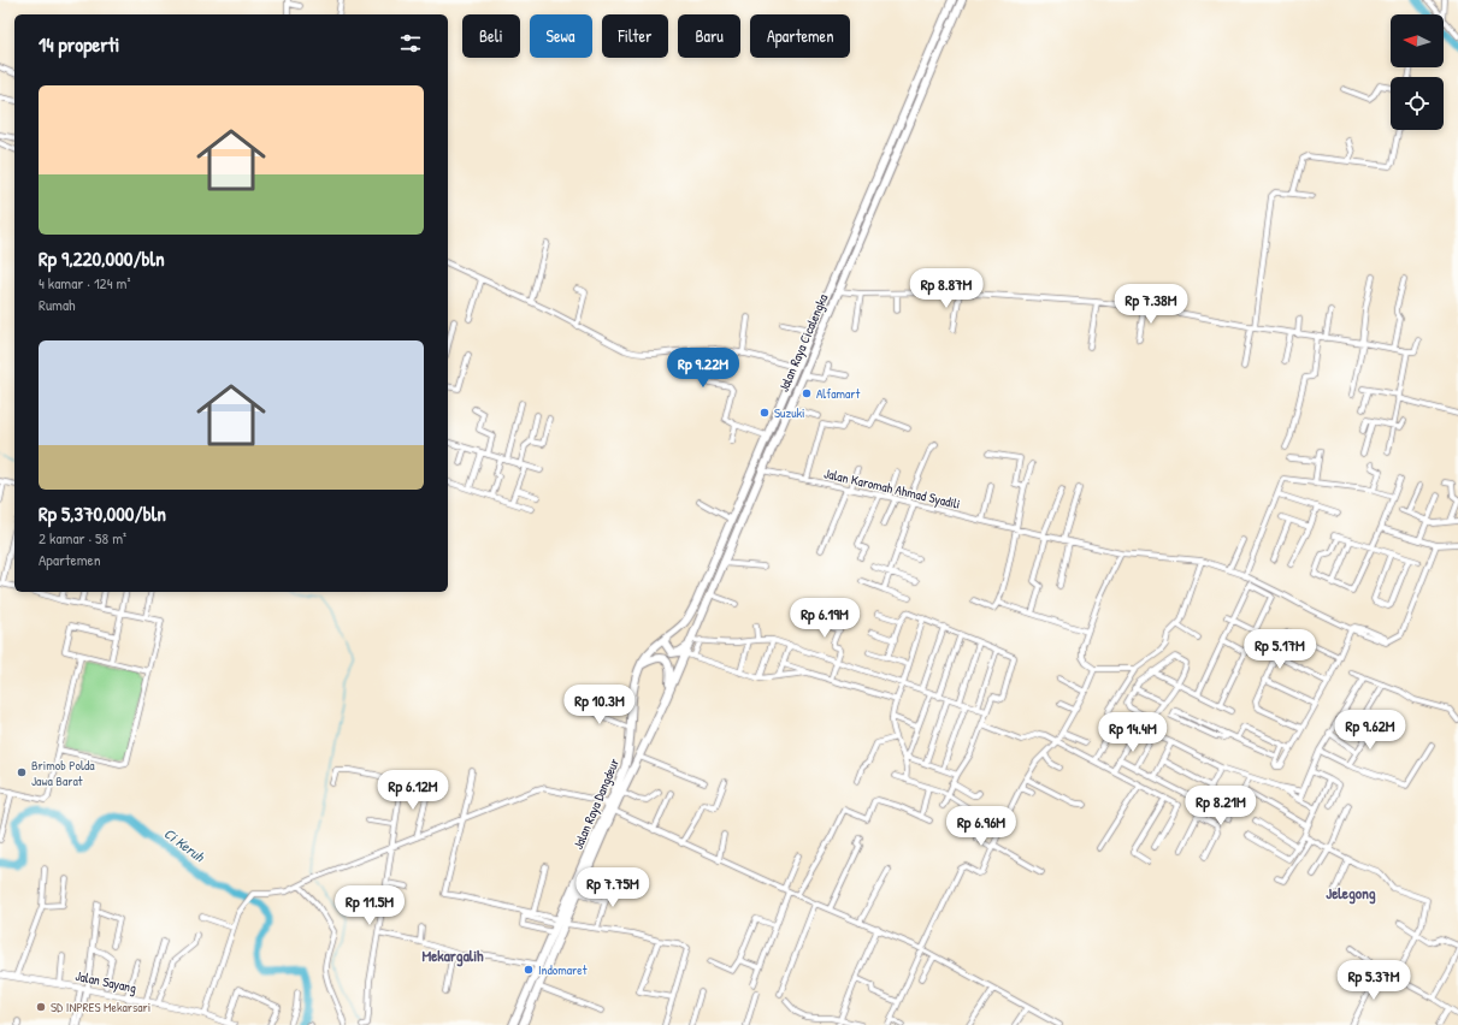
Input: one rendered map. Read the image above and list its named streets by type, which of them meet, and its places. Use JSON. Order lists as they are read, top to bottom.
{
  "streets": {
    "highway": ["Jalan Raya Cicalengka", "Jalan Raya Dangdeur"],
    "main road": ["Jalan Sayang"],
    "street": ["Jalan Karomah Ahmad Syadili"]
  },
  "crossings": [
    ["Jalan Raya Cicalengka", "Jalan Karomah Ahmad Syadili"],
    ["Jalan Raya Cicalengka", "Jalan Raya Dangdeur"]
  ],
  "districts": ["Jelegong", "Mekargalih"],
  "water": ["Ci Keruh"],
  "places": [
    "Alfamart",
    "Suzuki",
    "Brimob Polda Jawa Barat",
    "Indomaret",
    "SD INPRES Mekarsari"
  ],
  "north": "left",
  "page": {
    "chip": [
      "Beli",
      "Sewa",
      "Filter",
      "Baru",
      "Apartemen"
    ],
    "heading": "14 properti",
    "list": [
      {
        "name": "Rp 9,220,000/bln",
        "note": "4 kamar · 124 m² · Rumah"
      },
      {
        "name": "Rp 5,370,000/bln",
        "note": "2 kamar · 58 m² · Apartemen"
      }
    ],
    "price": [
      "Rp 8.87M",
      "Rp 7.38M",
      "Rp 9.22M",
      "Rp 6.19M",
      "Rp 5.17M",
      "Rp 10.3M",
      "Rp 9.62M",
      "Rp 14.4M",
      "Rp 6.12M",
      "Rp 8.21M",
      "Rp 6.96M",
      "Rp 7.75M",
      "Rp 11.5M",
      "Rp 5.37M"
    ]
  }
}
